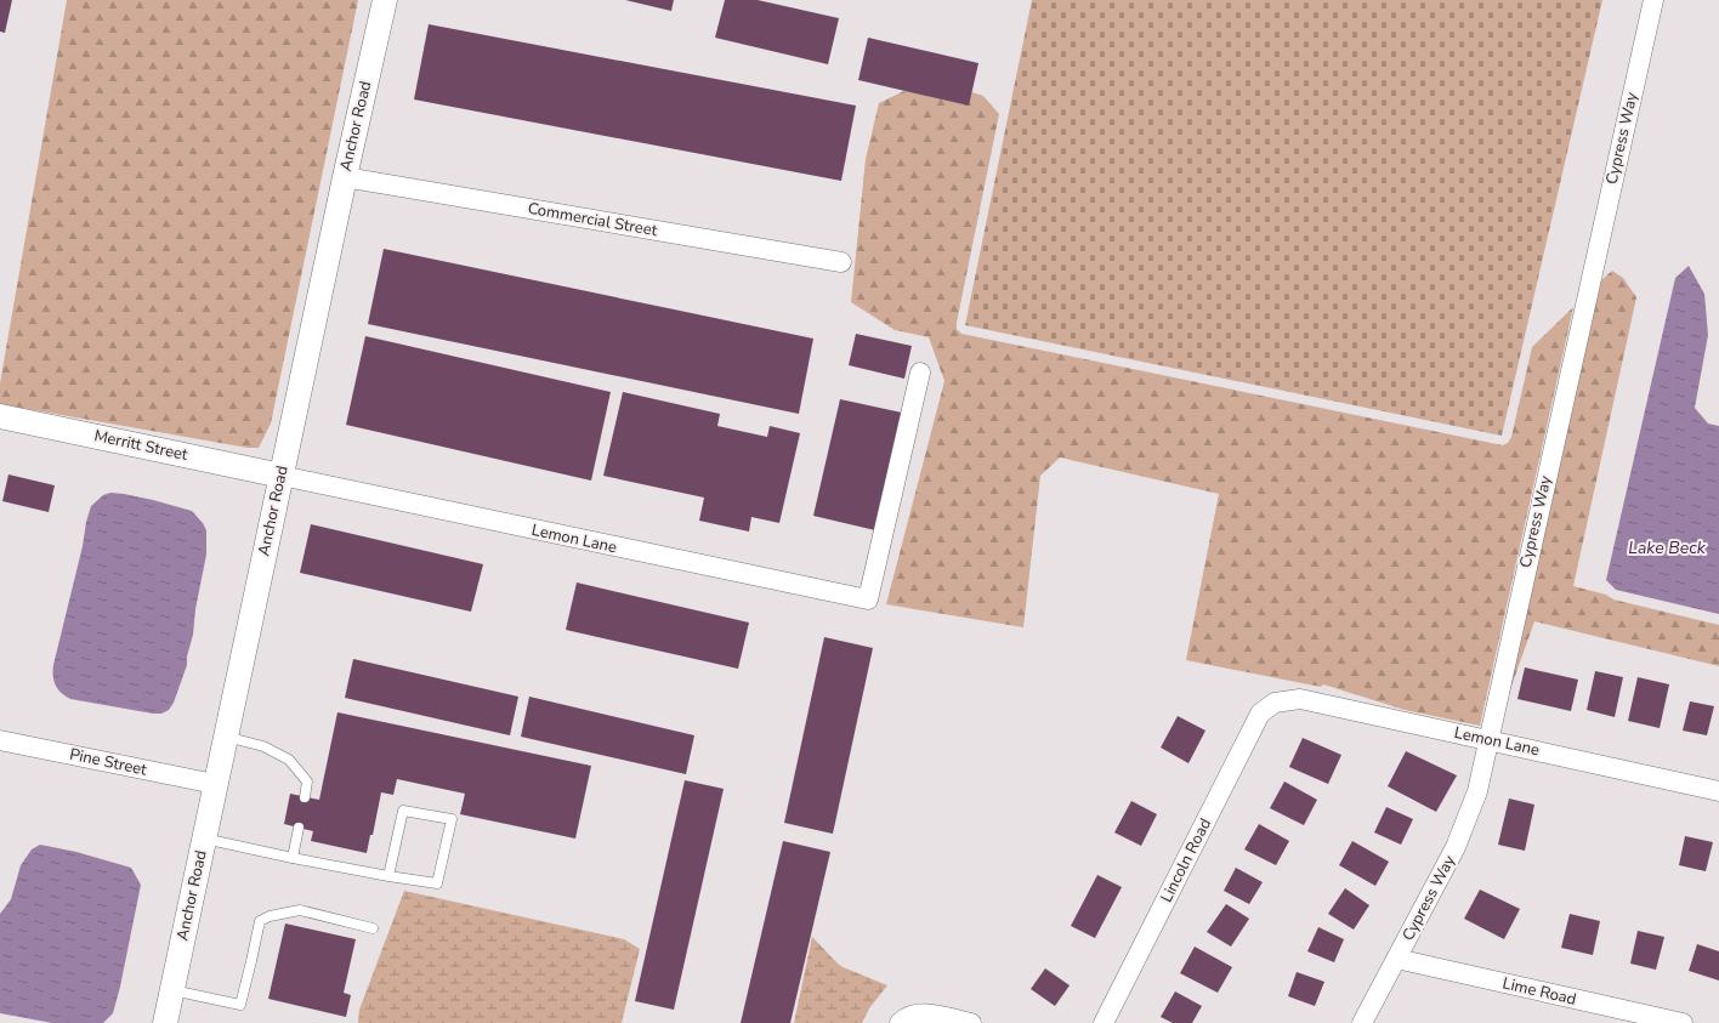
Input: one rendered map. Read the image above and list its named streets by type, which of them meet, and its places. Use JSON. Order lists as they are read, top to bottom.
{
  "streets": {
    "street": [
      "Anchor Road",
      "Cypress Way",
      "Commercial Street",
      "Merritt Street",
      "Lemon Lane",
      "Pine Street",
      "Lincoln Road",
      "Lime Road"
    ]
  },
  "crossings": [
    ["Anchor Road", "Commercial Street"],
    ["Anchor Road", "Merritt Street"],
    ["Anchor Road", "Lemon Lane"],
    ["Anchor Road", "Pine Street"],
    ["Cypress Way", "Lemon Lane"],
    ["Cypress Way", "Lime Road"],
    ["Merritt Street", "Lemon Lane"],
    ["Lemon Lane", "Lincoln Road"]
  ],
  "water": ["Lake Beck"]
}
